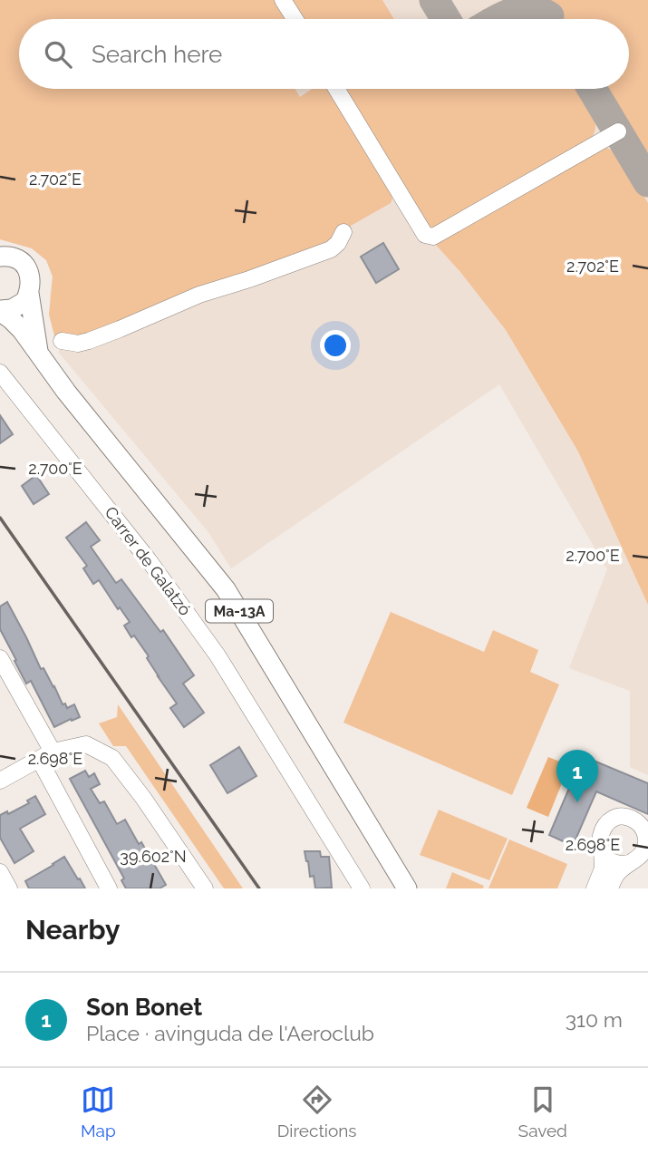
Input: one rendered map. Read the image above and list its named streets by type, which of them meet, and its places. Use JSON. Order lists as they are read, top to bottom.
{
  "streets": {
    "main road": ["Ma-13A"],
    "street": ["Carrer de Galatzó"]
  },
  "page": {
    "search": "Search here",
    "pins": "1",
    "heading": "Nearby",
    "list": [
      {
        "mark": "1",
        "name": "Son Bonet",
        "note": "Place · avinguda de l'Aeroclub",
        "value": "310 m"
      }
    ],
    "nav": ["Map", "Directions", "Saved"]
  },
  "coordinates": [
    "2.702°E",
    "2.700°E",
    "2.698°E",
    "39.602°N"
  ]
}
